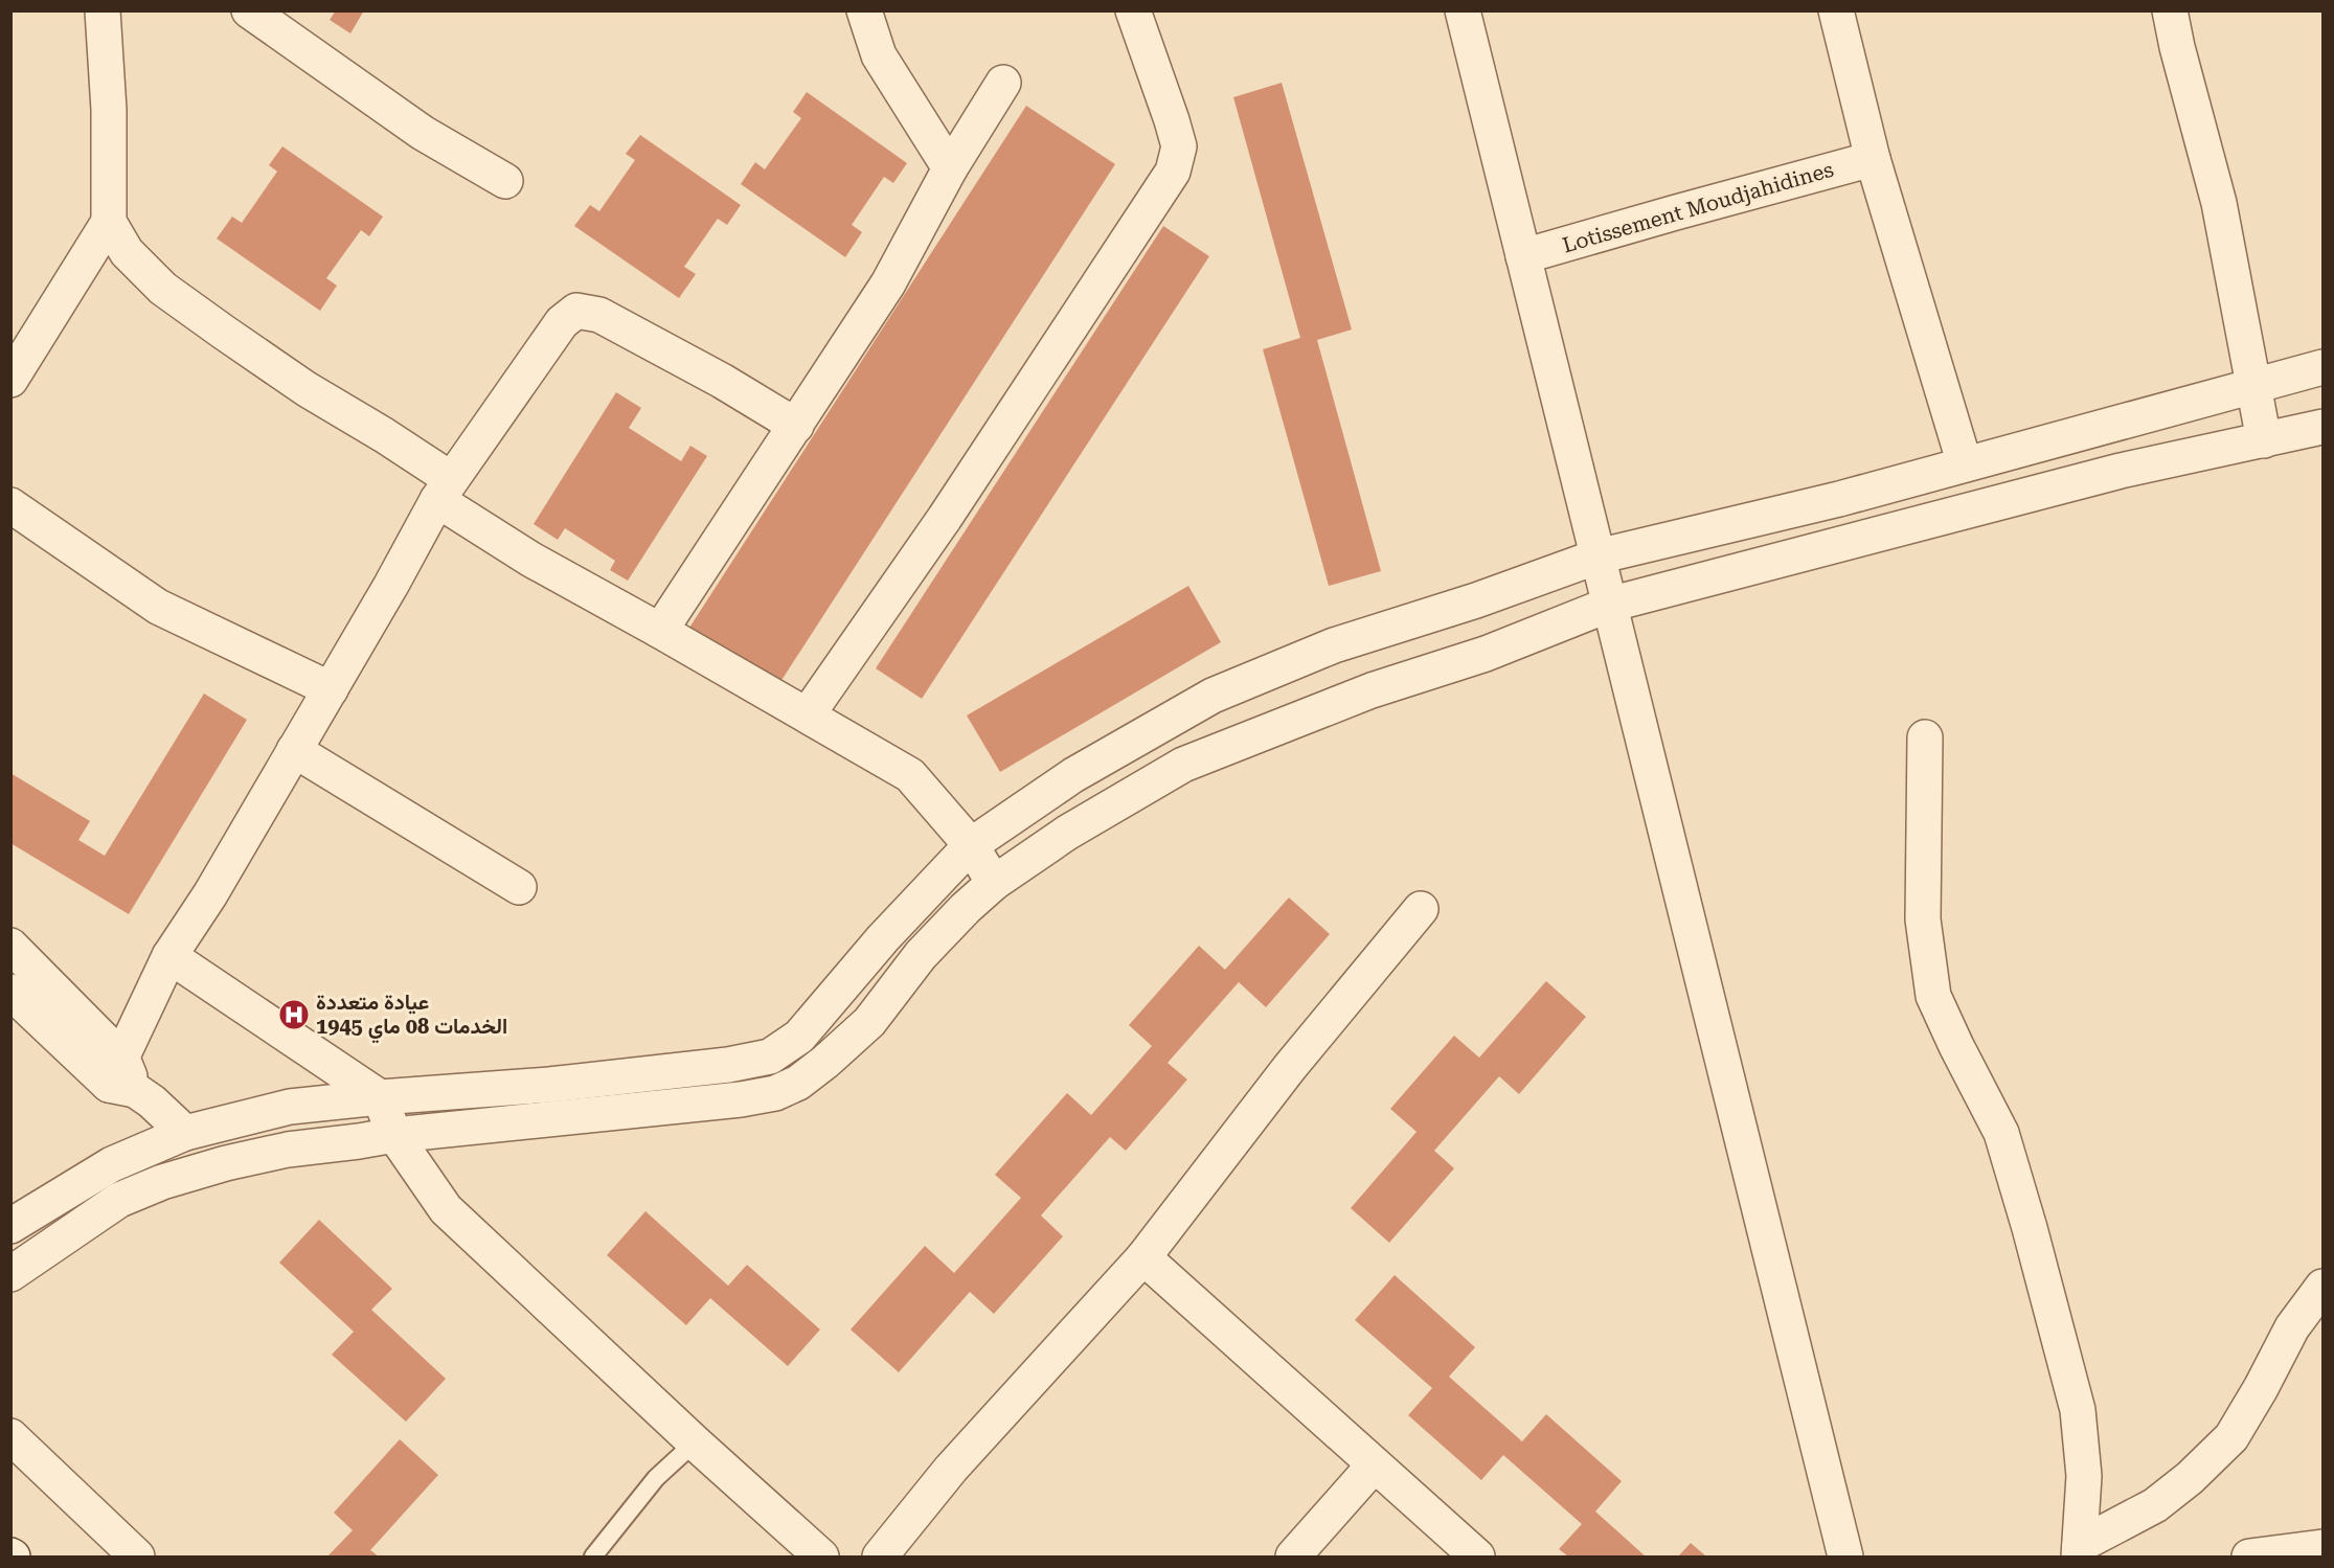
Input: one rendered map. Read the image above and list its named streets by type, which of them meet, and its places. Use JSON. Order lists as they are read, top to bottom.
{
  "streets": {
    "street": ["Lotissement Moudjahidines"]
  },
  "places": {
    "hospital": ["عيادة متعددة الخدمات 08 ماي 1945"]
  }
}
